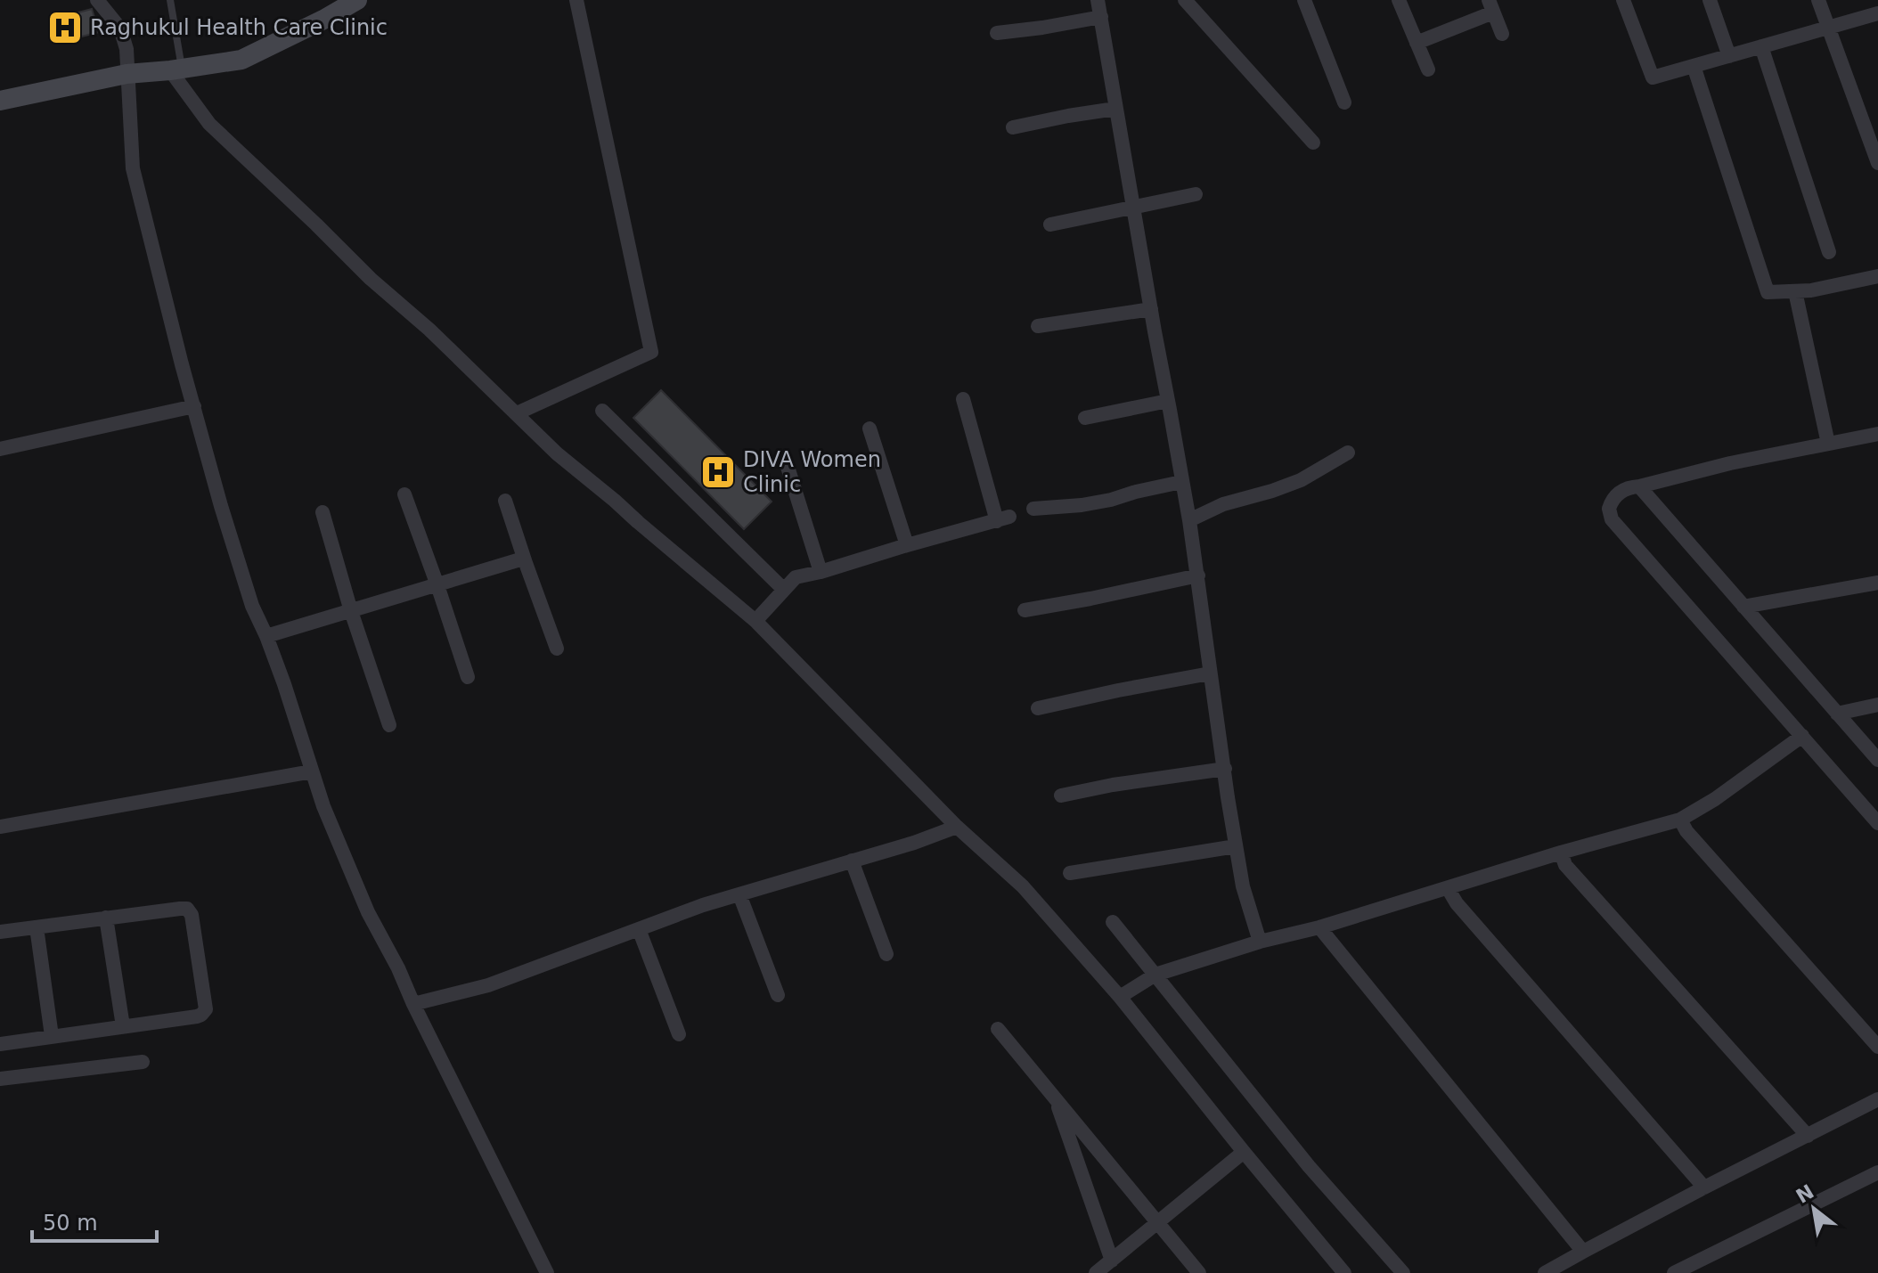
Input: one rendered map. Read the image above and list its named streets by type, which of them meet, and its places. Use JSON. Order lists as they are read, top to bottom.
{
  "places": {
    "hospital": ["Raghukul Health Care Clinic", "DIVA Women Clinic"]
  },
  "scale_bar": "50 m",
  "north": "top left"
}
